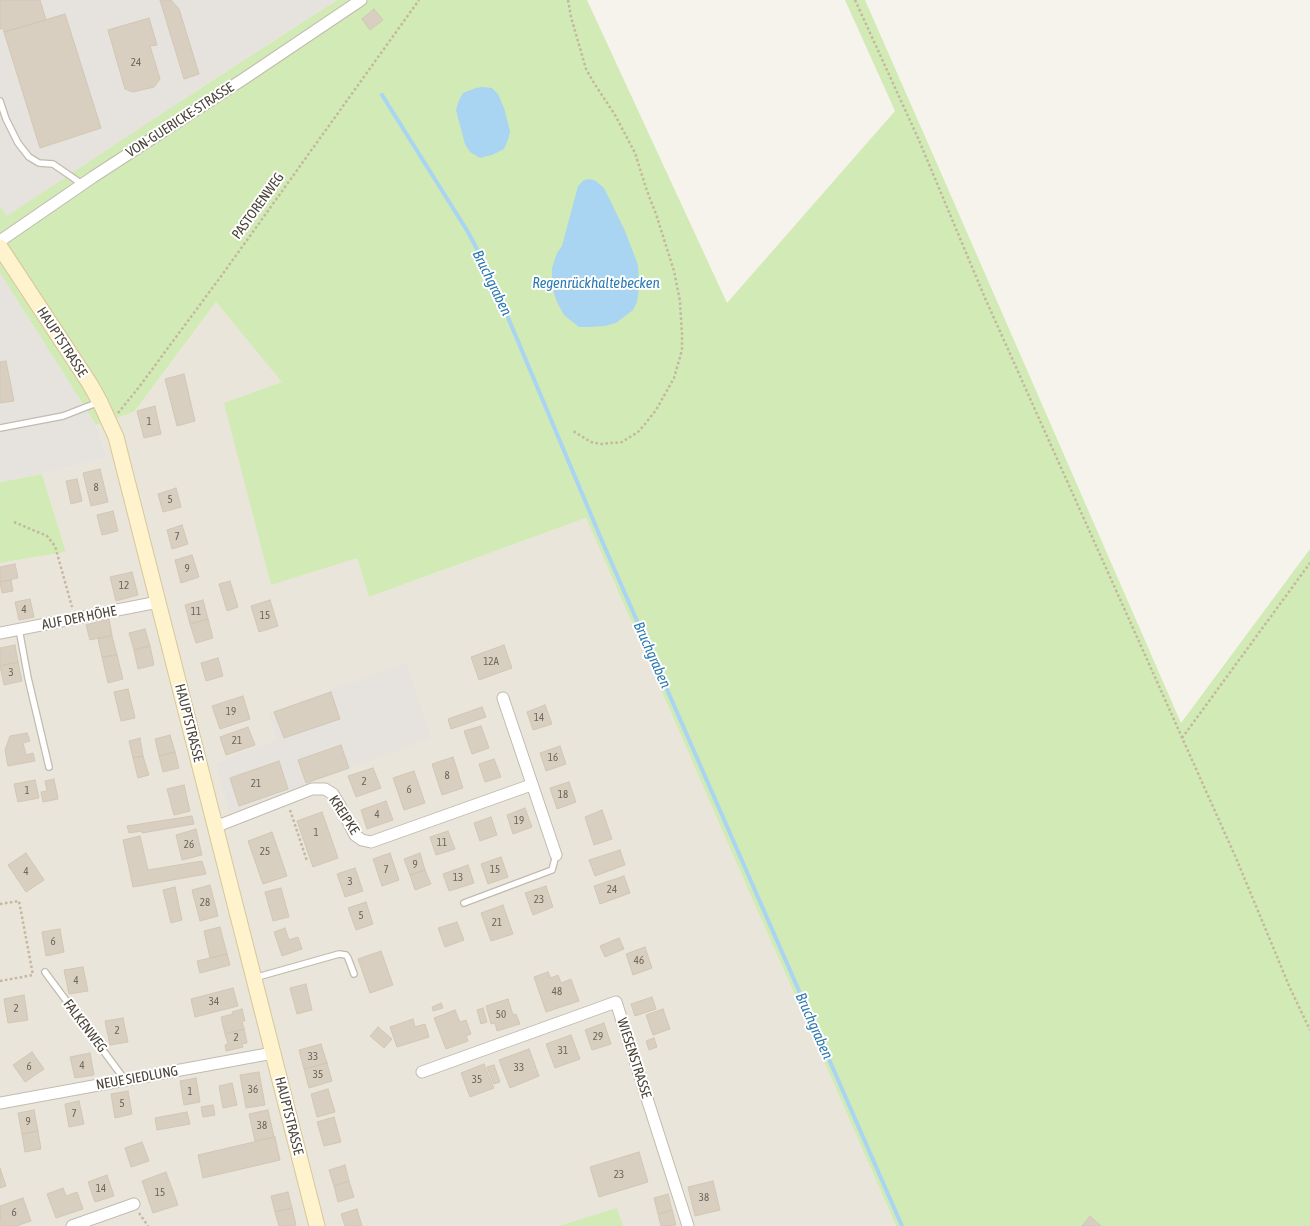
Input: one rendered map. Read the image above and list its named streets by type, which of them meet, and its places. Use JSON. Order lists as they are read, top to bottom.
{
  "streets": {
    "main road": ["HAUPTSTRASSE"],
    "street": [
      "VON-GUERICKE-STRASSE",
      "AUF DER HÖHE",
      "KREIPKE",
      "WIESENSTRASSE",
      "NEUE SIEDLUNG"
    ],
    "lane": ["FALKENWEG"],
    "path": ["PASTORENWEG"]
  },
  "crossings": [
    ["PASTORENWEG", "HAUPTSTRASSE"],
    ["HAUPTSTRASSE", "AUF DER HÖHE"],
    ["HAUPTSTRASSE", "KREIPKE"],
    ["HAUPTSTRASSE", "NEUE SIEDLUNG"],
    ["FALKENWEG", "NEUE SIEDLUNG"]
  ],
  "water": ["Bruchgraben", "Regenrückhaltebecken"],
  "house_numbers": [
    "24",
    "1",
    "8",
    "5",
    "7",
    "9",
    "12",
    "4",
    "11",
    "15",
    "12A",
    "3",
    "19",
    "14",
    "21",
    "16",
    "8",
    "2",
    "21",
    "6",
    "1",
    "18",
    "4",
    "19",
    "1",
    "11",
    "26",
    "25",
    "9",
    "7",
    "15",
    "4",
    "13",
    "3",
    "24",
    "23",
    "28",
    "5",
    "21",
    "6",
    "46",
    "4",
    "48",
    "34",
    "2",
    "50",
    "2",
    "29",
    "2",
    "31",
    "33",
    "4",
    "6",
    "33",
    "35",
    "35",
    "36",
    "1",
    "5",
    "7",
    "9",
    "38",
    "23",
    "14",
    "15",
    "38",
    "6"
  ]
}
